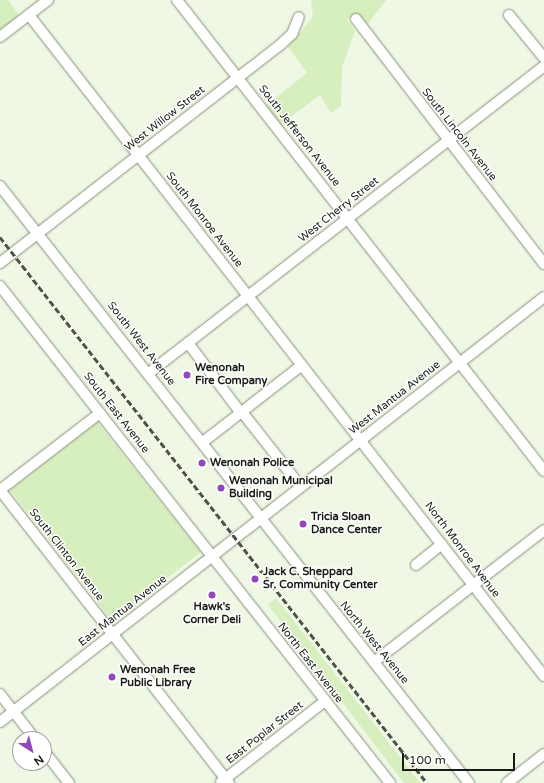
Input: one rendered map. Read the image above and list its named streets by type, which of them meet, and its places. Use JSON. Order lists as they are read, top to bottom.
{
  "streets": {
    "street": [
      "West Willow Street",
      "South Lincoln Avenue",
      "South Jefferson Avenue",
      "West Cherry Street",
      "South Monroe Avenue",
      "South West Avenue",
      "West Mantua Avenue",
      "South East Avenue",
      "North Monroe Avenue",
      "South Clinton Avenue",
      "East Mantua Avenue",
      "North West Avenue",
      "North East Avenue",
      "East Poplar Street"
    ]
  },
  "crossings": [
    ["West Willow Street", "South Jefferson Avenue"],
    ["West Willow Street", "South Monroe Avenue"],
    ["West Willow Street", "South West Avenue"],
    ["South Lincoln Avenue", "West Cherry Street"],
    ["South Jefferson Avenue", "West Cherry Street"],
    ["South Jefferson Avenue", "West Mantua Avenue"],
    ["West Cherry Street", "South Monroe Avenue"],
    ["West Cherry Street", "South West Avenue"],
    ["South Monroe Avenue", "West Mantua Avenue"],
    ["South Monroe Avenue", "North Monroe Avenue"],
    ["South West Avenue", "West Mantua Avenue"],
    ["South West Avenue", "East Mantua Avenue"],
    ["South West Avenue", "North West Avenue"],
    ["West Mantua Avenue", "North Monroe Avenue"],
    ["West Mantua Avenue", "East Mantua Avenue"],
    ["West Mantua Avenue", "North West Avenue"],
    ["South East Avenue", "East Mantua Avenue"],
    ["South East Avenue", "North East Avenue"],
    ["South Clinton Avenue", "East Mantua Avenue"],
    ["South Clinton Avenue", "East Poplar Street"],
    ["East Mantua Avenue", "North West Avenue"],
    ["East Mantua Avenue", "North East Avenue"],
    ["North East Avenue", "East Poplar Street"]
  ],
  "places": [
    "Wenonah Fire Company",
    "Wenonah Police",
    "Wenonah Municipal Building",
    "Tricia Sloan Dance Center",
    "Jack C. Sheppard Sr. Community Center",
    "Hawk's Corner Deli",
    "Wenonah Free Public Library"
  ],
  "scale_bar": "100 m",
  "north": "bottom right"
}
